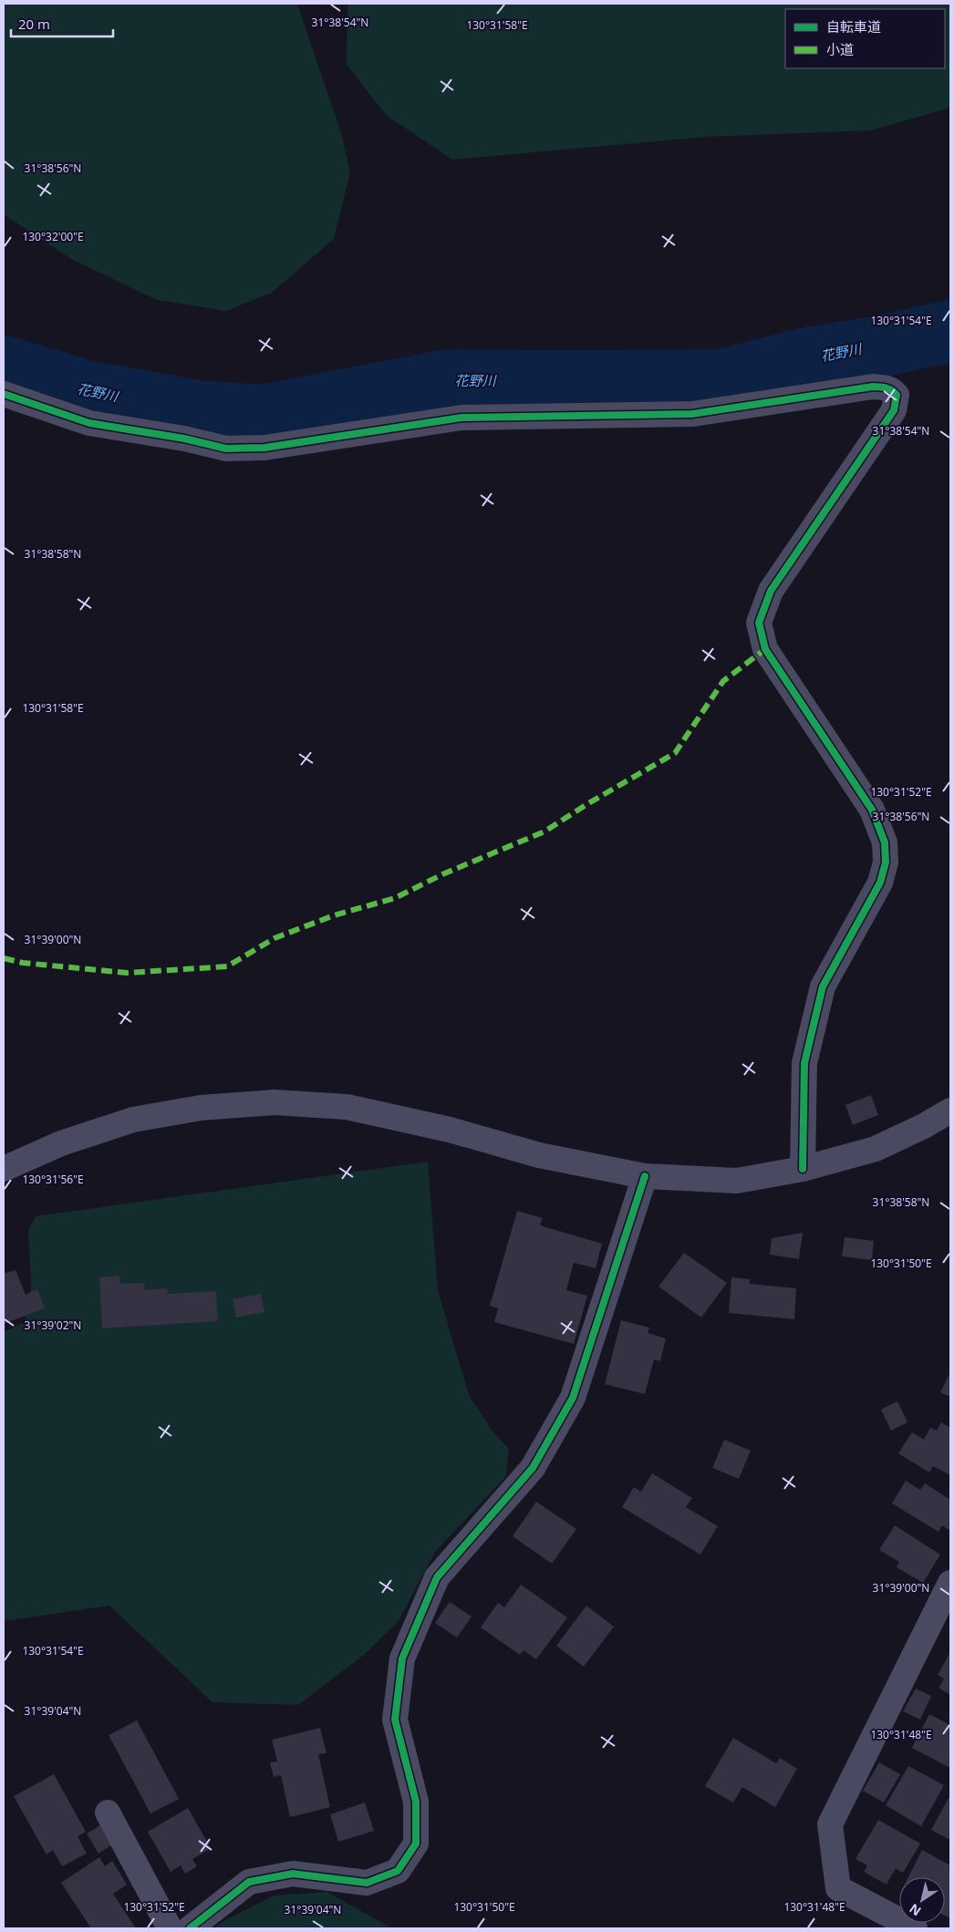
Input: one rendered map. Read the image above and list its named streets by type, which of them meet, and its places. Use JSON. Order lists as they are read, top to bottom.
{
  "water": ["花野川"],
  "legend": ["自転車道", "小道"],
  "scale_bar": "20 m",
  "north": "bottom left",
  "coordinates": [
    "31°38'54\"N",
    "130°31'58\"E",
    "31°38'56\"N",
    "130°32'00\"E",
    "130°31'54\"E",
    "31°38'58\"N",
    "130°31'52\"E",
    "31°39'00\"N",
    "130°31'56\"E",
    "130°31'50\"E",
    "31°39'02\"N",
    "31°39'04\"N",
    "130°31'48\"E"
  ]
}
